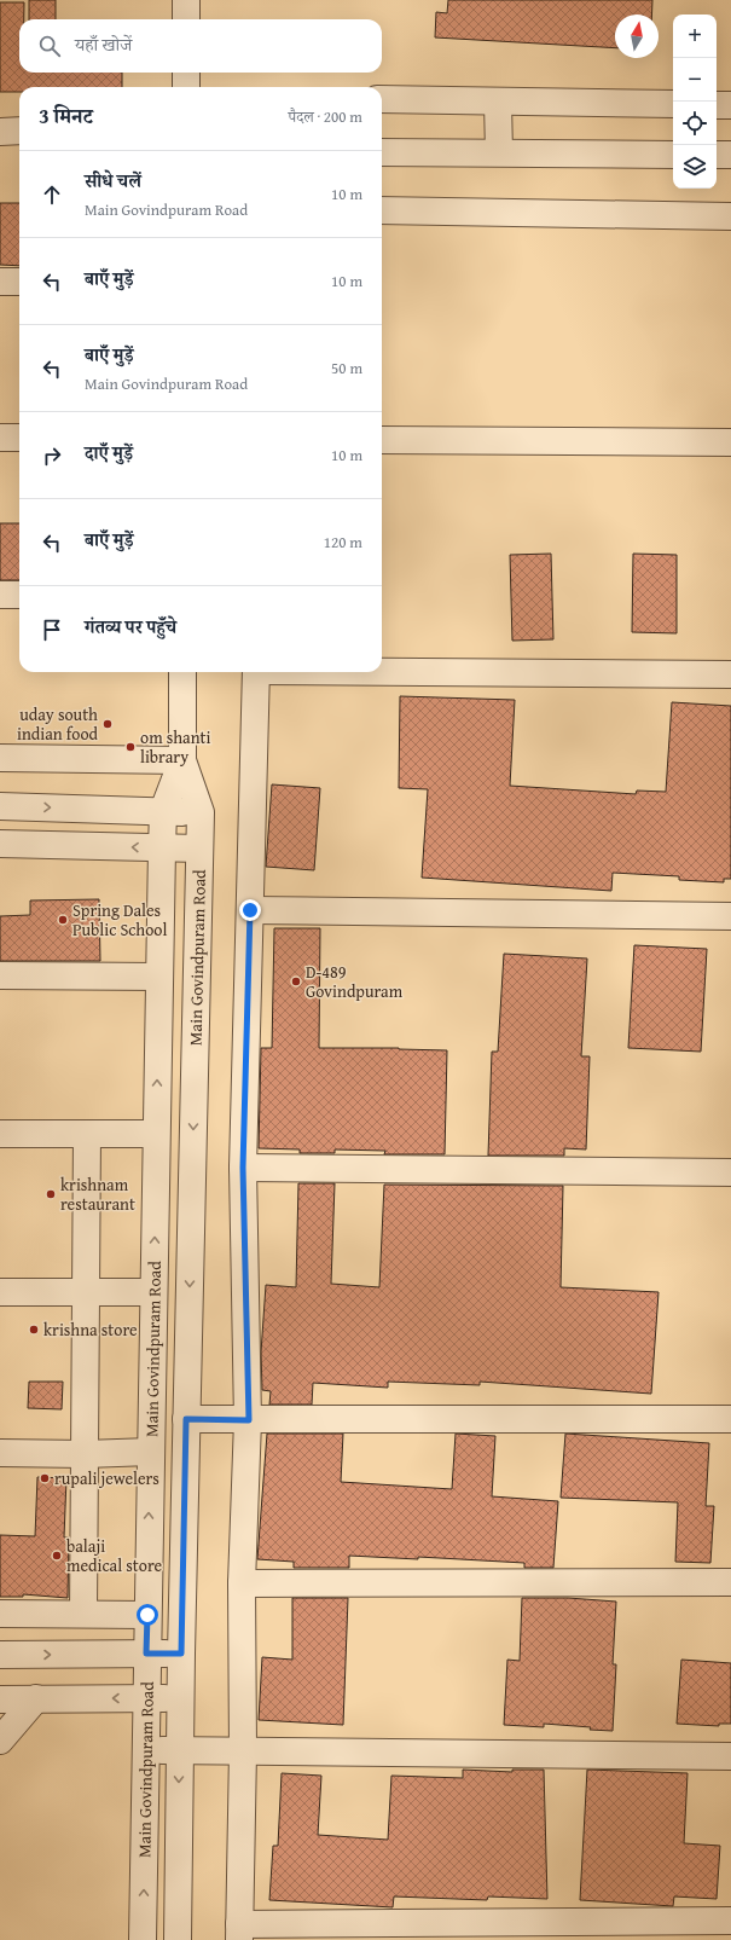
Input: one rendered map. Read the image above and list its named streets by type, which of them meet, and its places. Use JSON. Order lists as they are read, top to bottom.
{
  "streets": {
    "street": ["Main Govindpuram Road"]
  },
  "places": [
    "uday south indian food",
    "om shanti library",
    "Spring Dales Public School",
    "D-489 Govindpuram",
    "krishnam restaurant",
    "krishna store",
    "rupali jewelers",
    "balaji medical store"
  ],
  "north": "top",
  "page": {
    "map_buttons": ["+", "−"],
    "search": "यहाँ खोजें",
    "heading": ["3 मिनट", "पैदल · 200 m"],
    "list": [
      ["सीधे चलें", "Main Govindpuram Road", "10 m"],
      ["बाएँ मुड़ें", "10 m"],
      ["बाएँ मुड़ें", "Main Govindpuram Road", "50 m"],
      ["दाएँ मुड़ें", "10 m"],
      ["बाएँ मुड़ें", "120 m"],
      "गंतव्य पर पहुँचे"
    ]
  }
}
